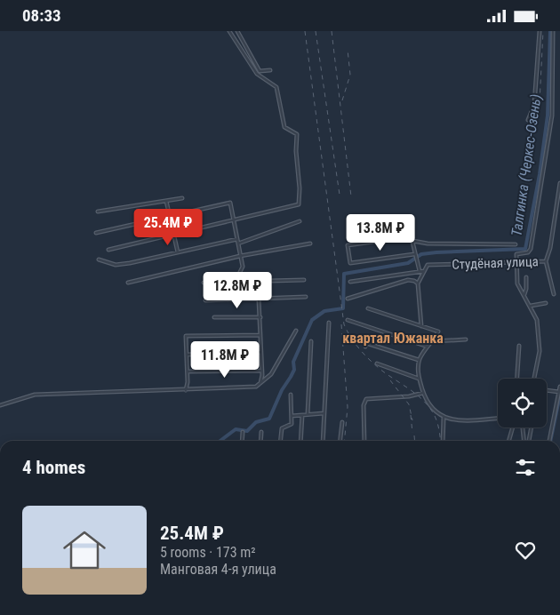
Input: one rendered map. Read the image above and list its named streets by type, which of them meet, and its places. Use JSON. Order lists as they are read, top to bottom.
{
  "streets": {
    "street": ["Студёная улица"]
  },
  "districts": ["квартал Южанка"],
  "water": ["Талгинка (Черкес-Озень)"],
  "page": {
    "status": "08:33",
    "price": [
      "25.4M ₽",
      "13.8M ₽",
      "12.8M ₽",
      "11.8M ₽"
    ],
    "heading": "4 homes",
    "list": [
      {
        "name": "25.4M ₽",
        "note": "5 rooms · 173 m² · Манговая 4-я улица"
      }
    ]
  }
}
